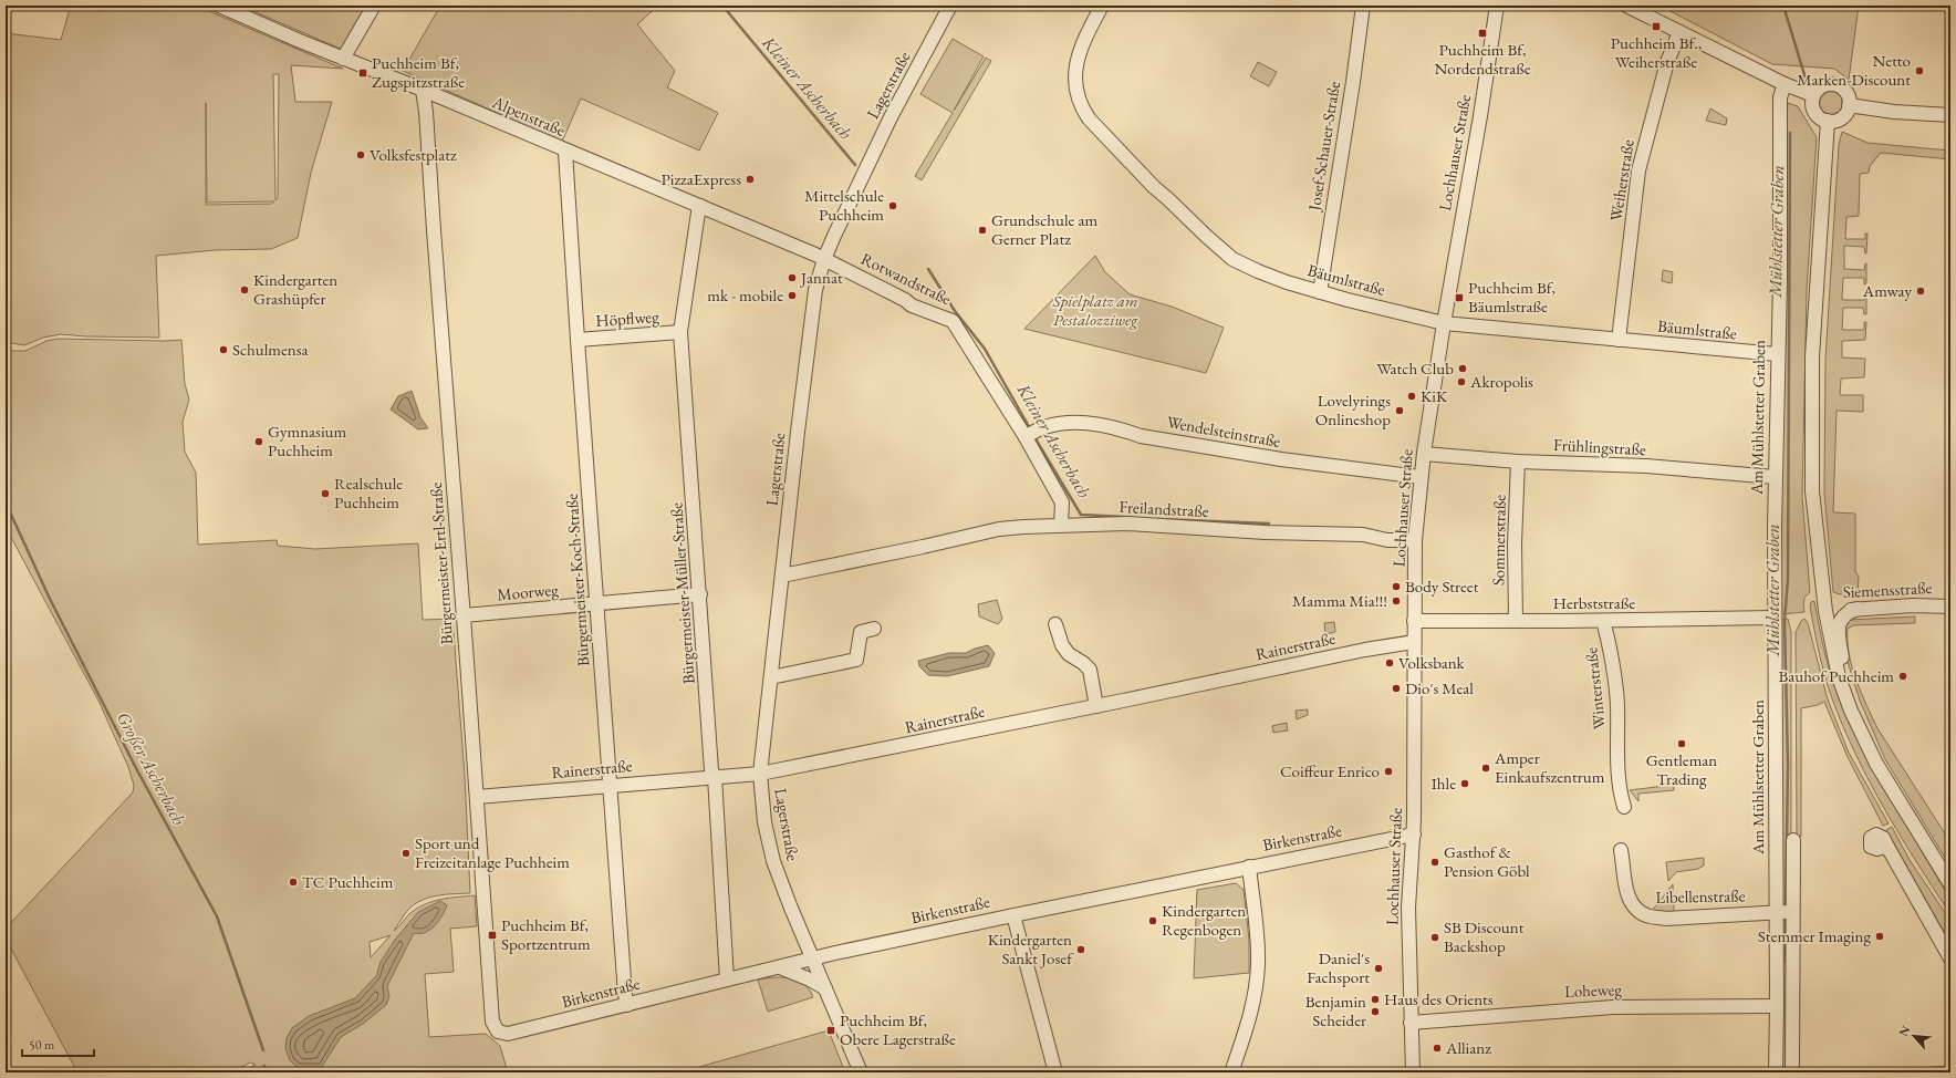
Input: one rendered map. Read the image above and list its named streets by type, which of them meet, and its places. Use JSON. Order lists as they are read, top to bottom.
{
  "streets": {
    "street": [
      "Lagerstraße",
      "Alpenstraße",
      "Josef-Schauer-Straße",
      "Lochhauser Straße",
      "Weiherstraße",
      "Rotwandstraße",
      "Bäumlstraße",
      "Höpflweg",
      "Am Mühlstetter Graben",
      "Wendelsteinstraße",
      "Frühlingstraße",
      "Freilandstraße",
      "Sommerstraße",
      "Bürgermeister-Ertl-Straße",
      "Bürgermeister-Koch-Straße",
      "Siemensstraße",
      "Moorweg",
      "Bürgermeister-Müller-Straße",
      "Herbststraße",
      "Rainerstraße",
      "Winterstraße",
      "Birkenstraße",
      "Libellenstraße",
      "Loheweg"
    ]
  },
  "crossings": [
    ["Lagerstraße", "Alpenstraße"],
    ["Lagerstraße", "Rotwandstraße"],
    ["Lagerstraße", "Freilandstraße"],
    ["Lagerstraße", "Rainerstraße"],
    ["Lagerstraße", "Birkenstraße"],
    ["Alpenstraße", "Rotwandstraße"],
    ["Alpenstraße", "Bürgermeister-Ertl-Straße"],
    ["Alpenstraße", "Bürgermeister-Koch-Straße"],
    ["Alpenstraße", "Bürgermeister-Müller-Straße"],
    ["Josef-Schauer-Straße", "Bäumlstraße"],
    ["Lochhauser Straße", "Bäumlstraße"],
    ["Lochhauser Straße", "Wendelsteinstraße"],
    ["Lochhauser Straße", "Frühlingstraße"],
    ["Lochhauser Straße", "Freilandstraße"],
    ["Lochhauser Straße", "Herbststraße"],
    ["Lochhauser Straße", "Rainerstraße"],
    ["Lochhauser Straße", "Birkenstraße"],
    ["Lochhauser Straße", "Loheweg"],
    ["Weiherstraße", "Bäumlstraße"],
    ["Rotwandstraße", "Wendelsteinstraße"],
    ["Rotwandstraße", "Freilandstraße"],
    ["Bäumlstraße", "Am Mühlstetter Graben"],
    ["Höpflweg", "Bürgermeister-Koch-Straße"],
    ["Höpflweg", "Bürgermeister-Müller-Straße"],
    ["Am Mühlstetter Graben", "Frühlingstraße"],
    ["Am Mühlstetter Graben", "Herbststraße"],
    ["Am Mühlstetter Graben", "Libellenstraße"],
    ["Am Mühlstetter Graben", "Loheweg"],
    ["Frühlingstraße", "Sommerstraße"],
    ["Sommerstraße", "Herbststraße"],
    ["Bürgermeister-Ertl-Straße", "Moorweg"],
    ["Bürgermeister-Ertl-Straße", "Rainerstraße"],
    ["Bürgermeister-Ertl-Straße", "Birkenstraße"],
    ["Bürgermeister-Koch-Straße", "Moorweg"],
    ["Bürgermeister-Koch-Straße", "Rainerstraße"],
    ["Bürgermeister-Koch-Straße", "Birkenstraße"],
    ["Moorweg", "Bürgermeister-Müller-Straße"],
    ["Bürgermeister-Müller-Straße", "Rainerstraße"],
    ["Bürgermeister-Müller-Straße", "Birkenstraße"],
    ["Herbststraße", "Winterstraße"]
  ],
  "water": ["Kleiner Ascherbach", "Mühlstetter Graben", "Großer Ascherbach"],
  "parks": ["Spielplatz am Pestalozziweg"],
  "places": {
    "transit": [
      "Puchheim Bf., Weiherstraße",
      "Puchheim Bf, Nordendstraße",
      "Puchheim Bf, Zugspitzstraße",
      "Puchheim Bf, Bäumlstraße",
      "Puchheim Bf, Sportzentrum",
      "Puchheim Bf, Obere Lagerstraße"
    ],
    "other": [
      "Netto Marken-Discount",
      "Volksfestplatz",
      "PizzaExpress",
      "Mittelschule Puchheim",
      "Grundschule am Gerner Platz",
      "Jannat",
      "Kindergarten Grashüpfer",
      "Amway",
      "mk - mobile",
      "Schulmensa",
      "Watch Club",
      "Akropolis",
      "KiK",
      "Lovelyrings Onlineshop",
      "Gymnasium Puchheim",
      "Realschule Puchheim",
      "Body Street",
      "Mamma Mia!!!",
      "Volksbank",
      "Bauhof Puchheim",
      "Dio's Meal",
      "Gentleman Trading",
      "Amper Einkaufszentrum",
      "Coiffeur Enrico",
      "Ihle",
      "Sport und Freizeitanlage Puchheim",
      "Gasthof & Pension Göbl",
      "TC Puchheim",
      "Kindergarten Regenbogen",
      "Stemmer Imaging",
      "SB Discount Backshop",
      "Kindergarten Sankt Josef",
      "Daniel's Fachsport",
      "Haus des Orients",
      "Benjamin Scheider",
      "Allianz"
    ]
  },
  "scale_bar": "50 m",
  "north": "top left"
}
